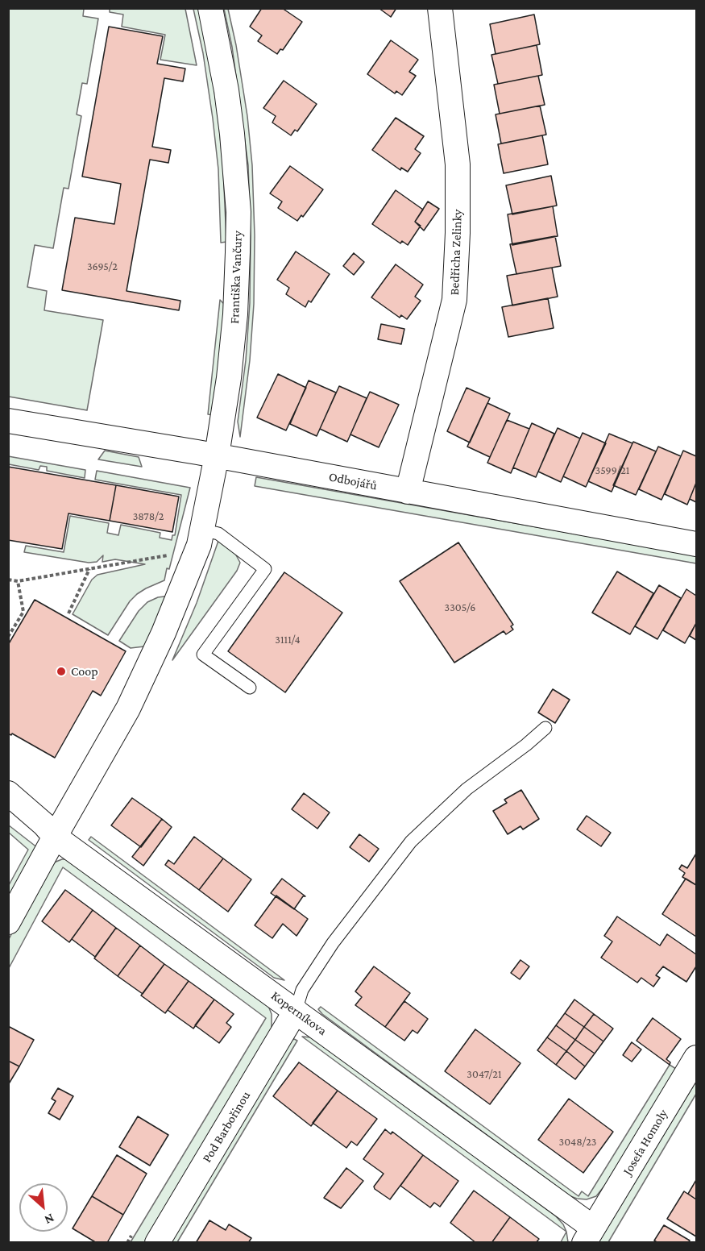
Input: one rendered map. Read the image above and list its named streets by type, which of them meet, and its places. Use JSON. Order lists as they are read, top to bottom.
{
  "streets": {
    "street": [
      "Bedřicha Zelinky",
      "Františka Vančury",
      "Odbojářů",
      "Koperníkova",
      "Pod Barbořinou",
      "Josefa Homoly"
    ]
  },
  "crossings": [
    ["Bedřicha Zelinky", "Odbojářů"],
    ["Františka Vančury", "Odbojářů"],
    ["Františka Vančury", "Koperníkova"],
    ["Koperníkova", "Pod Barbořinou"],
    ["Koperníkova", "Josefa Homoly"]
  ],
  "places": ["Coop"],
  "house_numbers": [
    "3695/2",
    "3599/21",
    "3878/2",
    "3305/6",
    "3111/4",
    "3047/21",
    "3048/23"
  ],
  "north": "bottom right"
}
